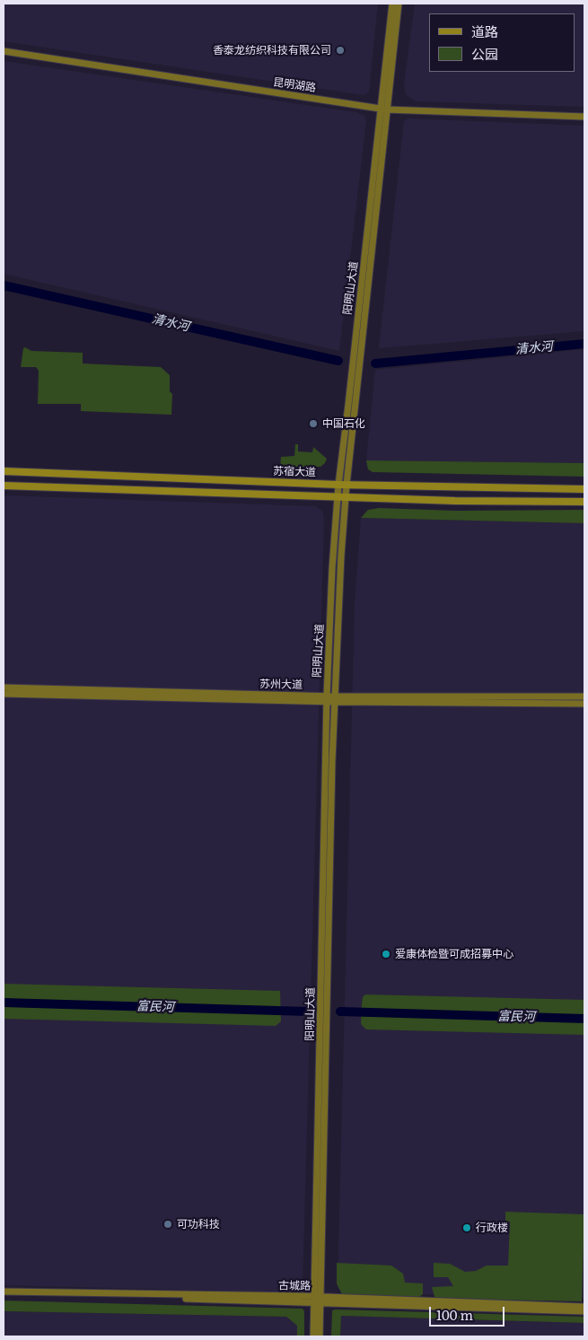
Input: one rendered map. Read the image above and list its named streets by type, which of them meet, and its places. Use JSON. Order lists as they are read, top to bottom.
{
  "streets": {
    "main road": [
      "昆明湖路",
      "阳明山大道",
      "苏宿大道",
      "苏州大道",
      "古城路"
    ]
  },
  "crossings": [
    ["昆明湖路", "阳明山大道"],
    ["阳明山大道", "苏宿大道"],
    ["阳明山大道", "苏州大道"],
    ["阳明山大道", "古城路"]
  ],
  "water": ["清水河", "富民河"],
  "places": [
    "香泰龙纺织科技有限公司",
    "中国石化",
    "爱康体检暨可成招募中心",
    "可功科技",
    "行政楼"
  ],
  "legend": ["道路", "公园"],
  "scale_bar": "100 m"
}
